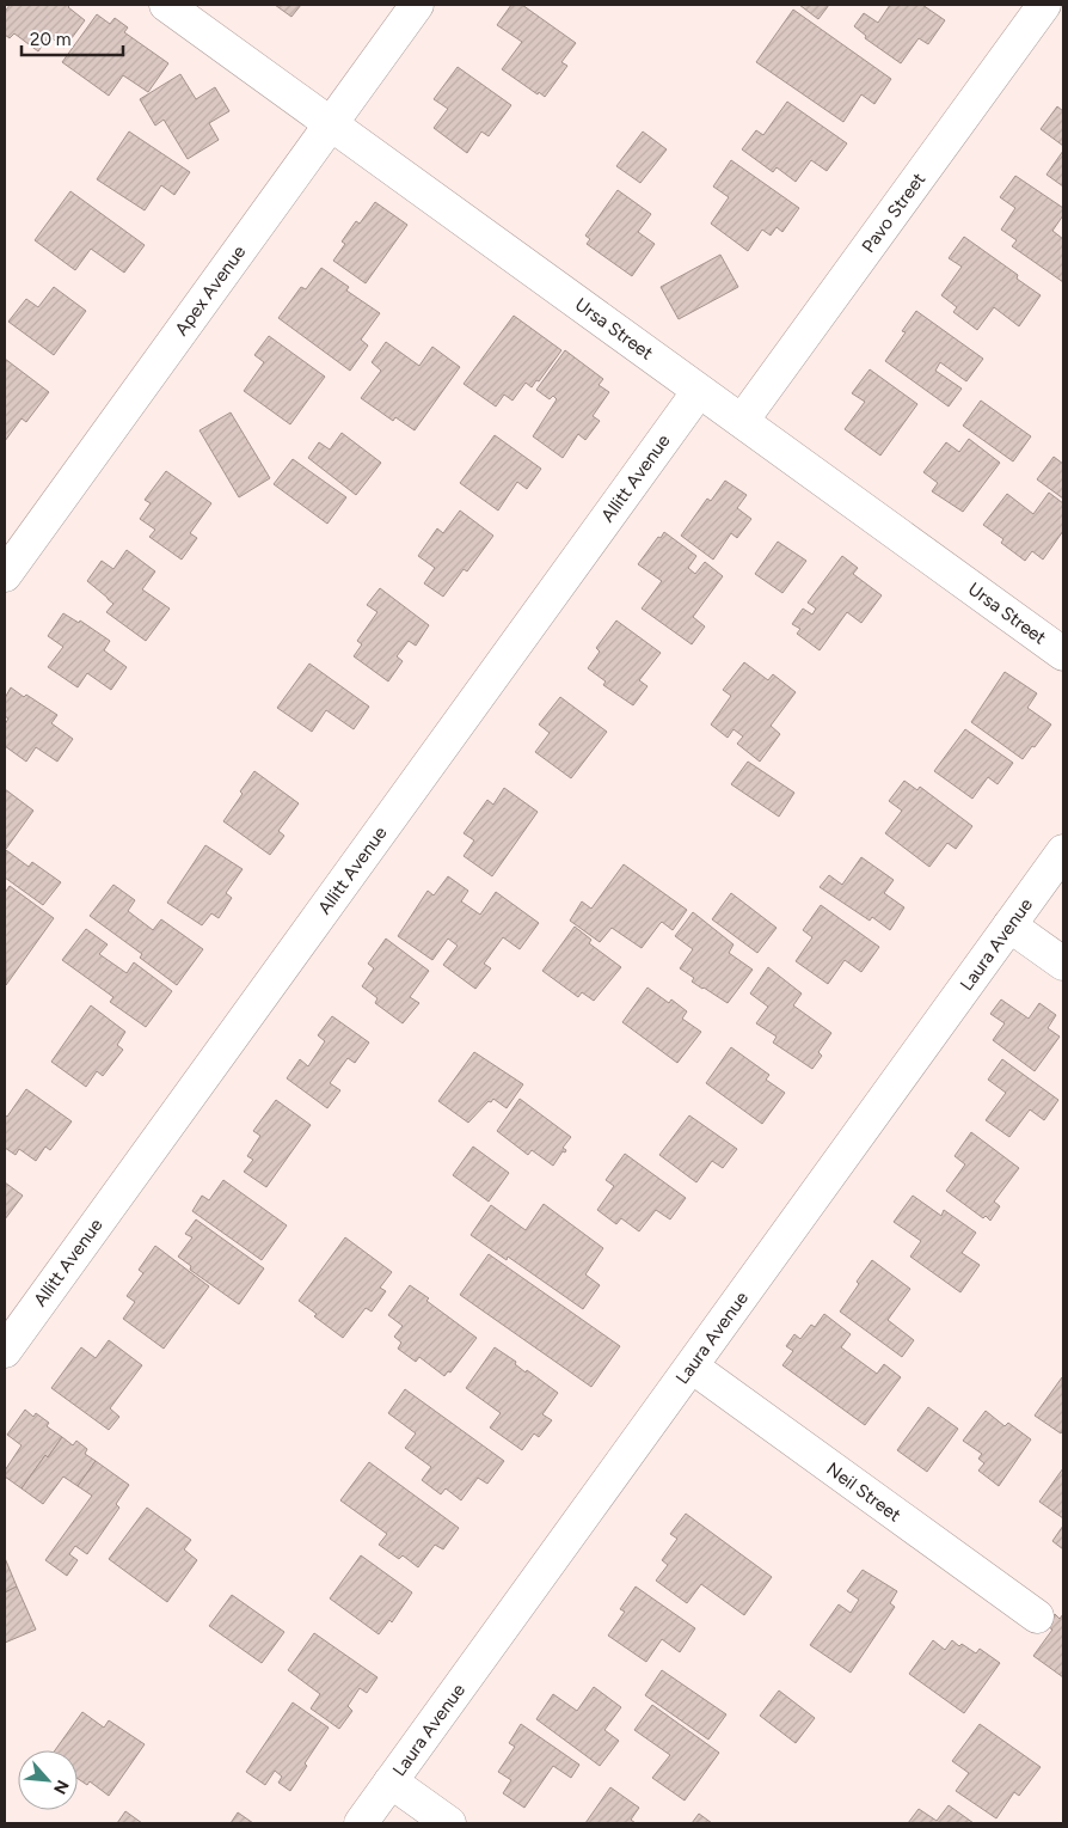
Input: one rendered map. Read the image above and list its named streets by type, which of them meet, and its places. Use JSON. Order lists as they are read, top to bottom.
{
  "streets": {
    "street": [
      "Pavo Street",
      "Apex Avenue",
      "Ursa Street",
      "Allitt Avenue",
      "Laura Avenue",
      "Neil Street"
    ]
  },
  "crossings": [
    ["Pavo Street", "Ursa Street"],
    ["Apex Avenue", "Ursa Street"],
    ["Ursa Street", "Allitt Avenue"],
    ["Laura Avenue", "Neil Street"]
  ],
  "scale_bar": "20 m",
  "north": "bottom right"
}
